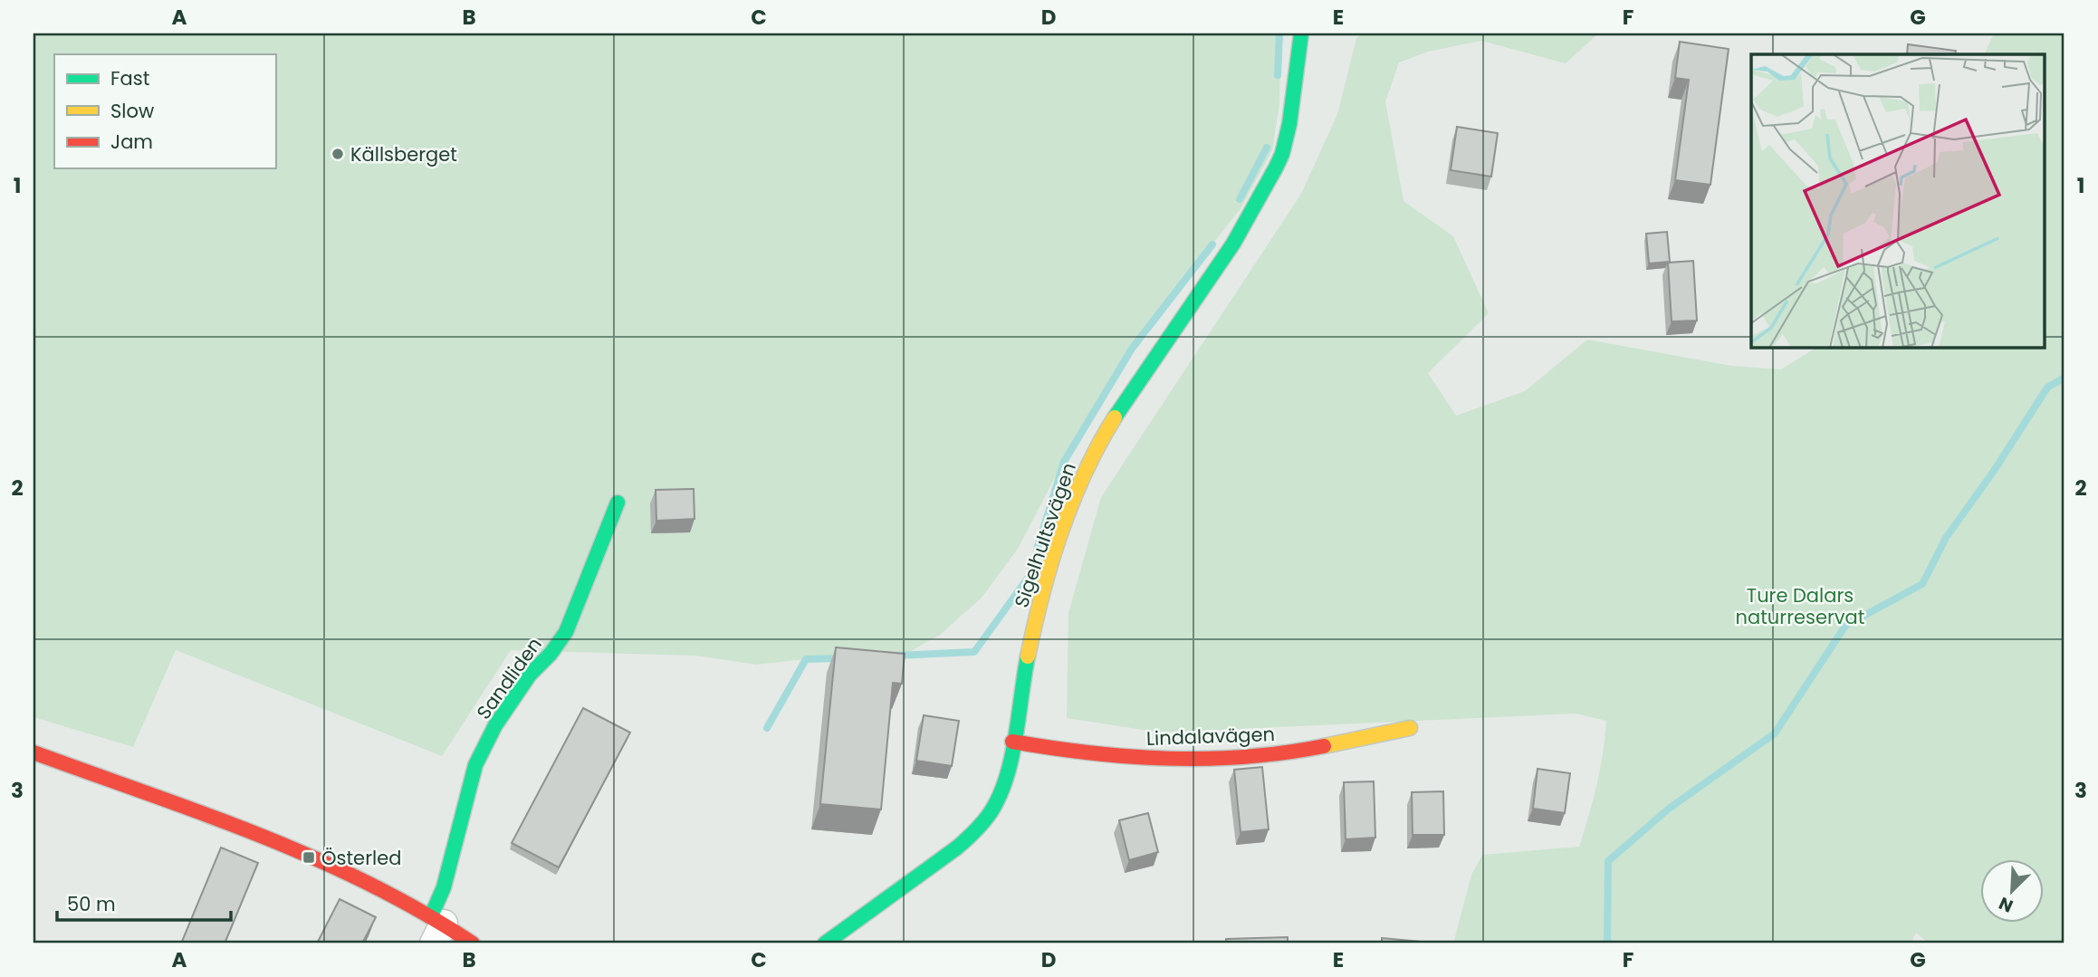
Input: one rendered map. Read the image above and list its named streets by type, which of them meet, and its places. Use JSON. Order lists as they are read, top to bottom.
{
  "streets": {
    "street": ["Sigelhultsvägen", "Sandliden", "Lindalavägen"]
  },
  "crossings": [
    ["Sigelhultsvägen", "Lindalavägen"]
  ],
  "parks": ["Ture Dalars naturreservat"],
  "places": {
    "other": ["Källsberget"],
    "transit": ["Österled"]
  },
  "legend": ["Fast", "Slow", "Jam"],
  "scale_bar": "50 m",
  "north": "bottom left",
  "grid": {
    "columns": [
      "A",
      "B",
      "C",
      "D",
      "E",
      "F",
      "G"
    ],
    "rows": ["1", "2", "3"]
  }
}
